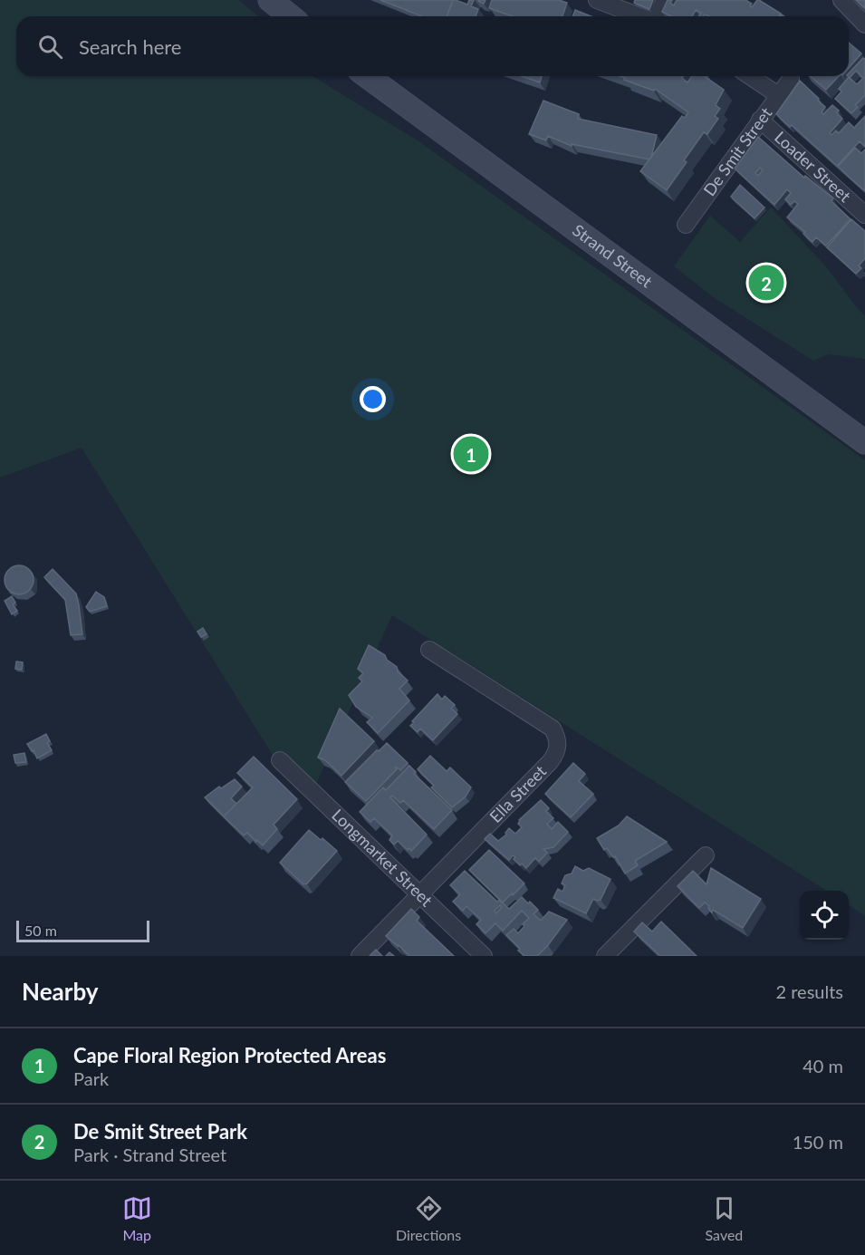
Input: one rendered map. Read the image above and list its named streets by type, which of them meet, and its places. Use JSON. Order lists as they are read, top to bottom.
{
  "streets": {
    "street": [
      "De Smit Street",
      "Loader Street",
      "Strand Street",
      "Ella Street",
      "Longmarket Street"
    ]
  },
  "crossings": [
    ["De Smit Street", "Loader Street"],
    ["Ella Street", "Longmarket Street"]
  ],
  "scale_bar": "50 m",
  "page": {
    "search": "Search here",
    "pins": ["2", "1"],
    "scale": "50 m",
    "heading": ["Nearby", "2 results"],
    "list": [
      {
        "mark": "1",
        "name": "Cape Floral Region Protected Areas",
        "note": "Park",
        "value": "40 m"
      },
      {
        "mark": "2",
        "name": "De Smit Street Park",
        "note": "Park · Strand Street",
        "value": "150 m"
      }
    ],
    "nav": ["Map", "Directions", "Saved"]
  }
}
